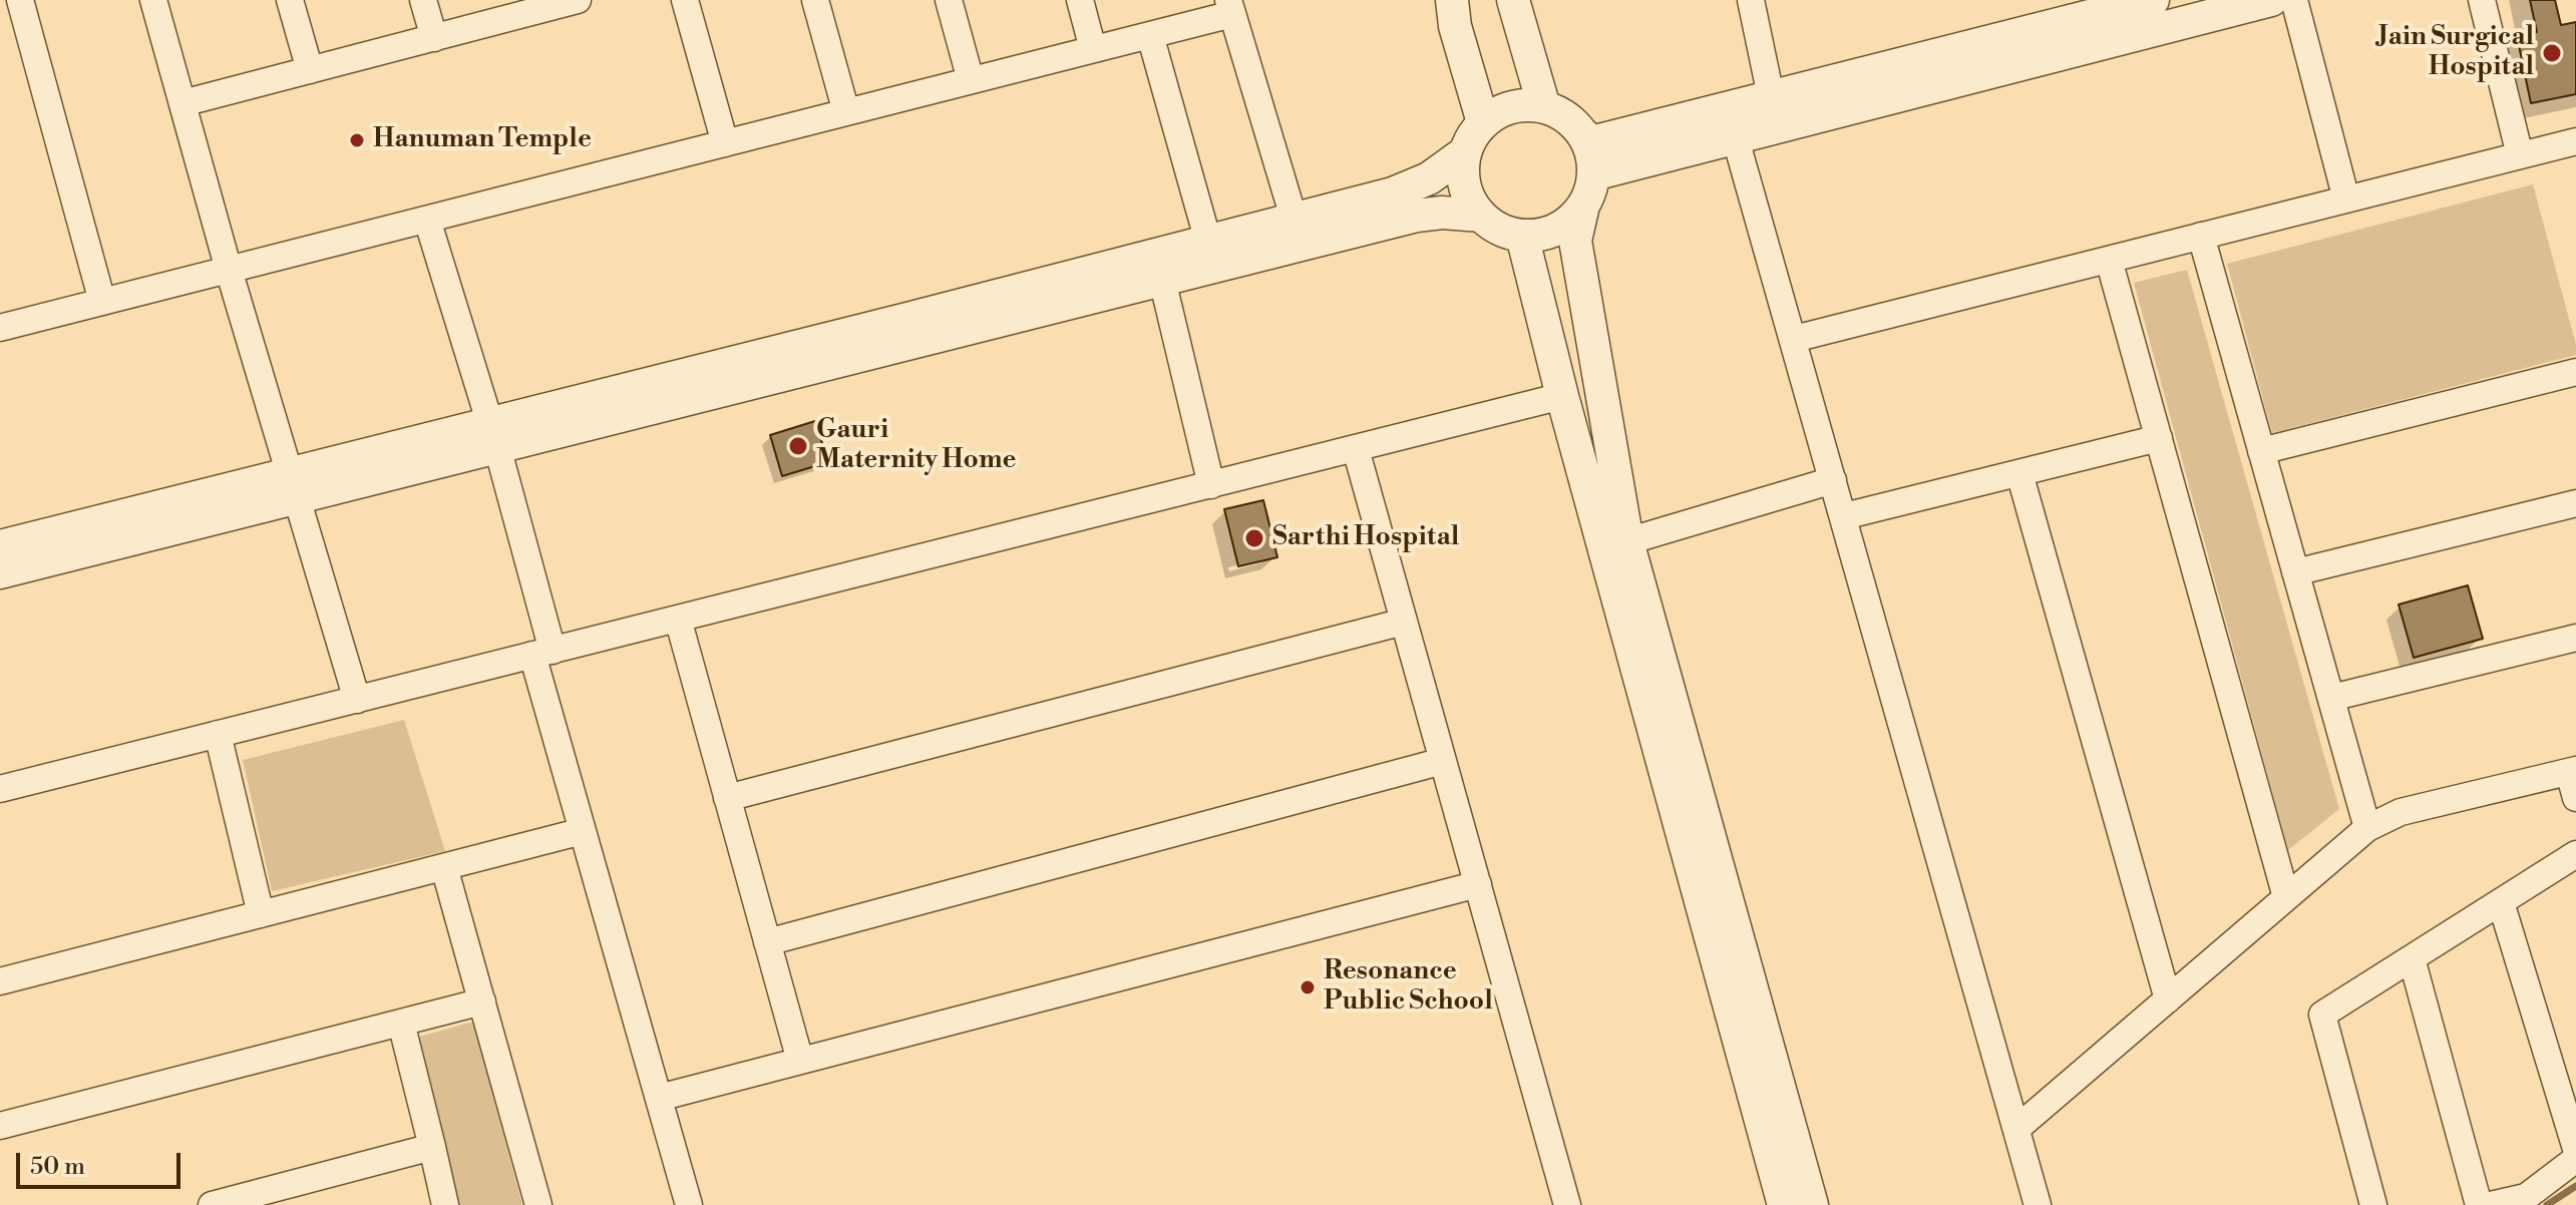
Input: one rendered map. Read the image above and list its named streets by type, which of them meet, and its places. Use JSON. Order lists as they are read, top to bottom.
{
  "places": [
    "Jain Surgical Hospital",
    "Hanuman Temple",
    "Gauri Maternity Home",
    "Sarthi Hospital",
    "Resonance Public School"
  ],
  "scale_bar": "50 m"
}
